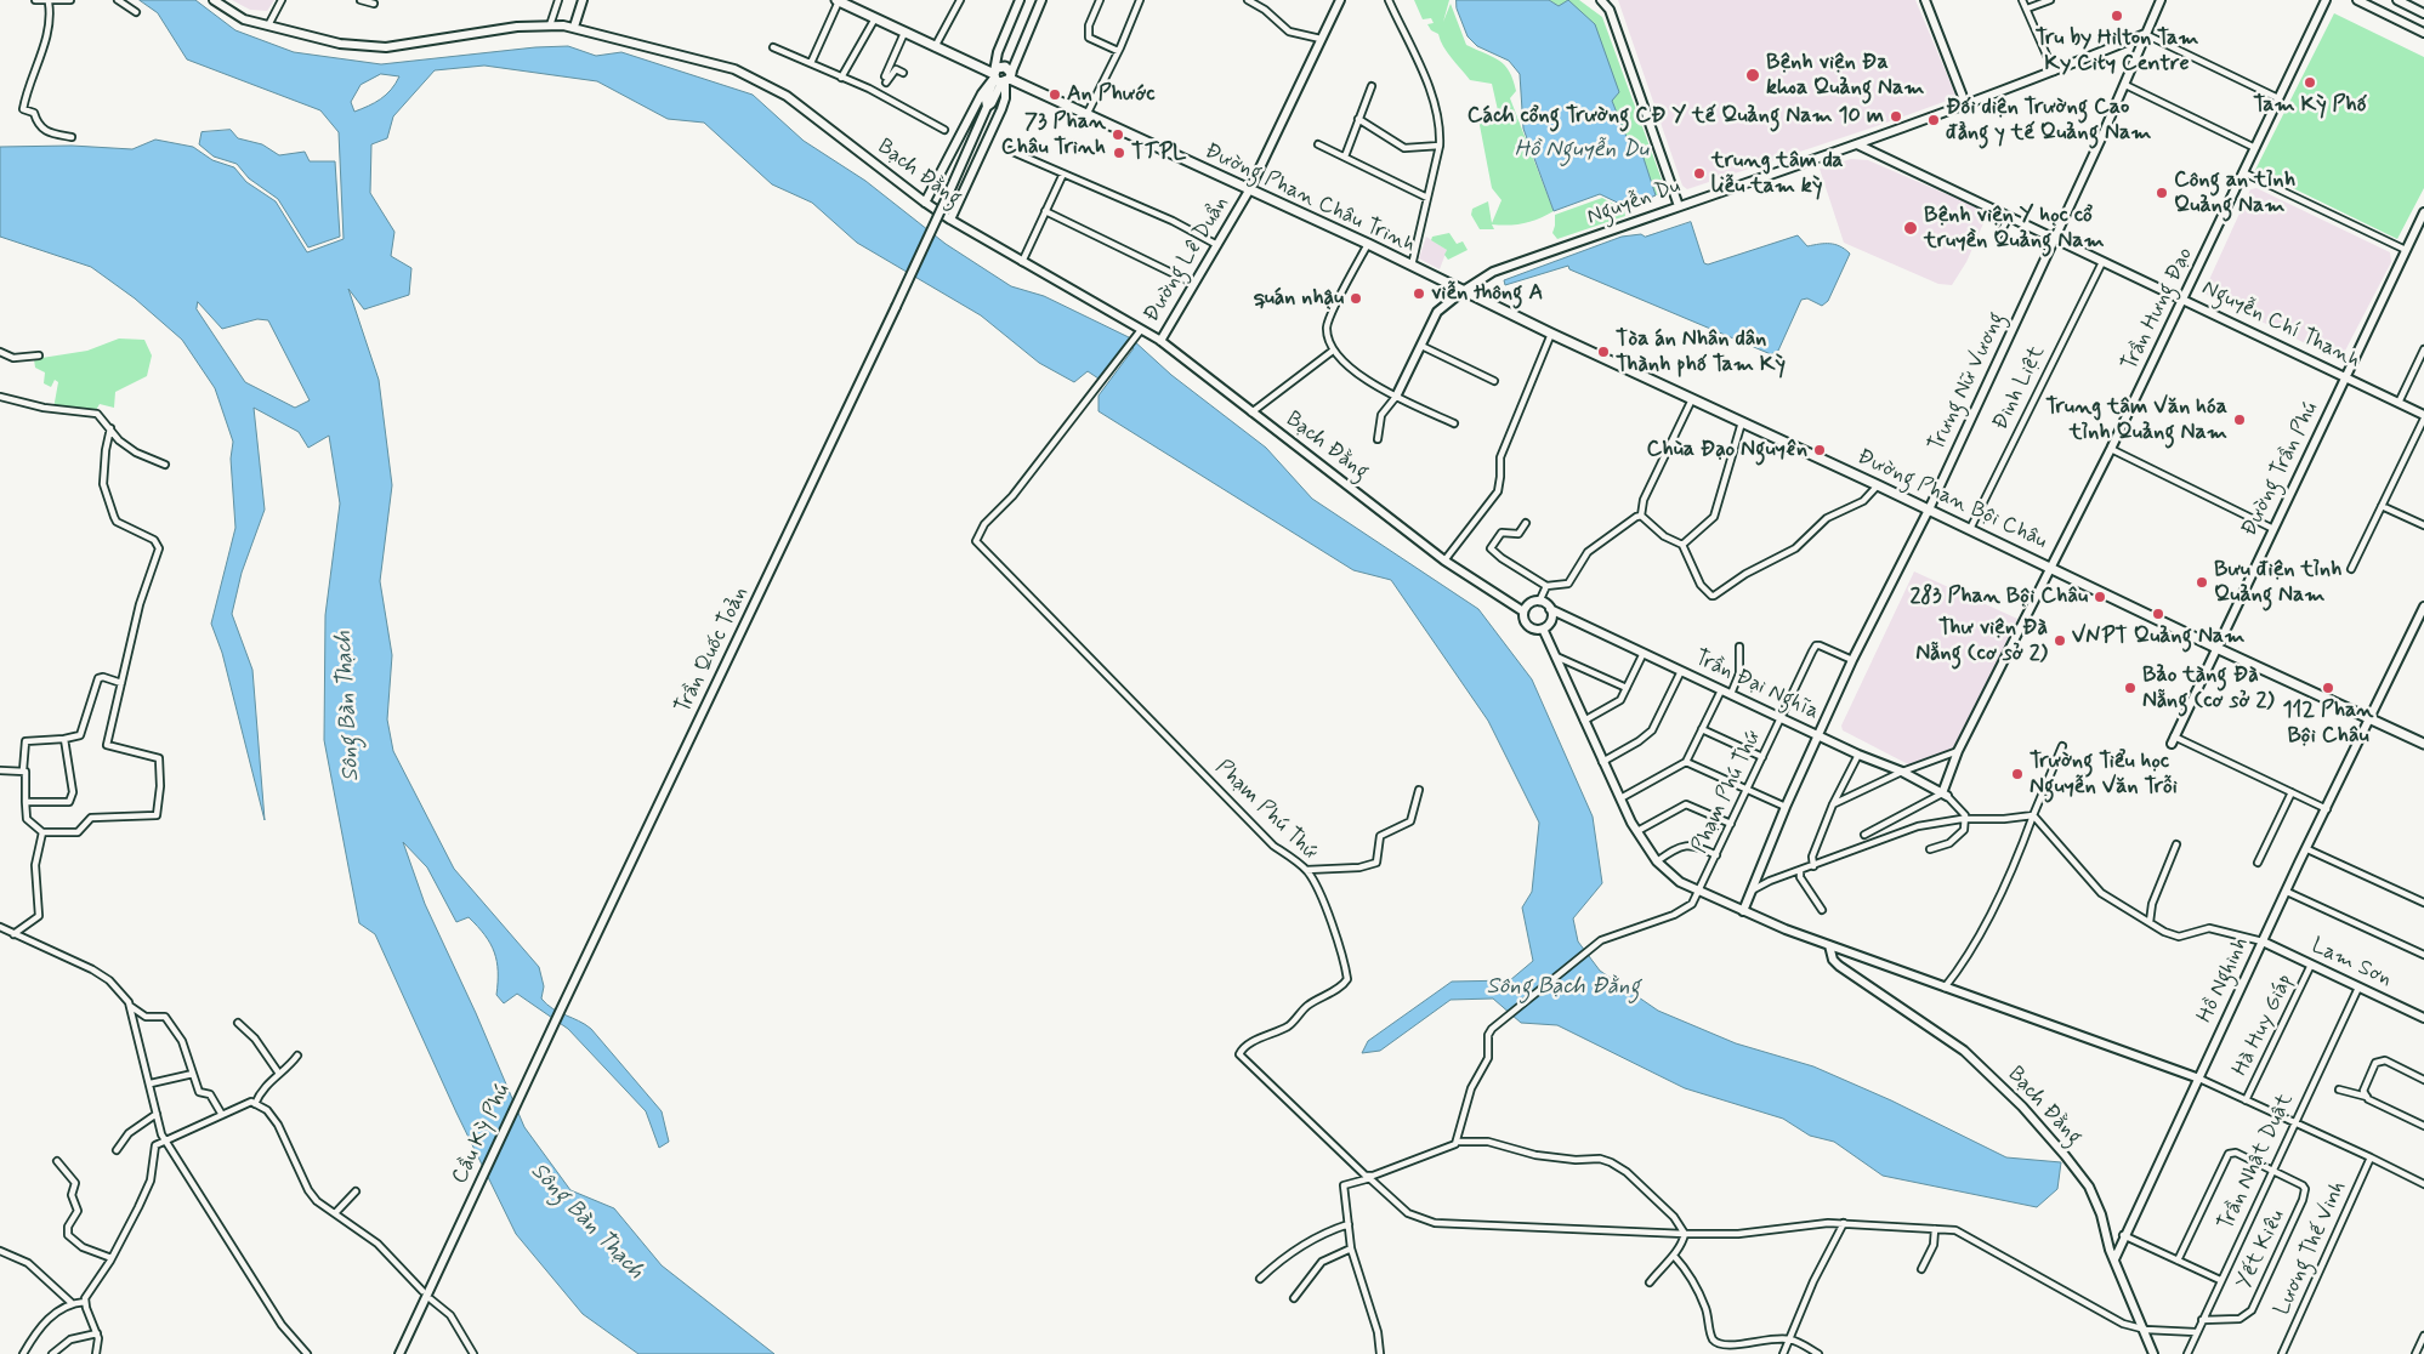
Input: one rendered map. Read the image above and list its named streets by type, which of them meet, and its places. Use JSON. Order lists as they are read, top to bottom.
{
  "streets": {
    "main road": ["Đường Phan Châu Trinh", "Đường Phan Bội Châu"],
    "street": [
      "Bạch Đằng",
      "Nguyễn Du",
      "Đường Lê Duẩn",
      "Trần Hưng Đạo",
      "Nguyễn Chí Thanh",
      "Trưng Nữ Vương",
      "Đinh Liệt",
      "Đường Trần Phú",
      "Trần Quốc Toản",
      "Trần Đại Nghĩa",
      "Phạm Phú Thứ",
      "Lam Sơn",
      "Hồ Nghinh",
      "Hà Huy Giáp",
      "Cầu Kỳ Phú",
      "Trần Nhật Duật",
      "Lương Thế Vinh",
      "Yết Kiêu"
    ]
  },
  "crossings": [
    ["Bạch Đằng", "Đường Lê Duẩn"],
    ["Bạch Đằng", "Trần Đại Nghĩa"],
    ["Bạch Đằng", "Phạm Phú Thứ"],
    ["Bạch Đằng", "Hồ Nghinh"],
    ["Đường Phan Châu Trinh", "Nguyễn Du"],
    ["Đường Phan Châu Trinh", "Đường Lê Duẩn"],
    ["Đường Phan Châu Trinh", "Đường Phan Bội Châu"],
    ["Đường Phan Châu Trinh", "Trần Quốc Toản"],
    ["Nguyễn Du", "Nguyễn Chí Thanh"],
    ["Nguyễn Du", "Trưng Nữ Vương"],
    ["Nguyễn Du", "Đường Phan Bội Châu"],
    ["Trần Hưng Đạo", "Nguyễn Chí Thanh"],
    ["Trần Hưng Đạo", "Đường Phan Bội Châu"],
    ["Trần Hưng Đạo", "Trần Đại Nghĩa"],
    ["Nguyễn Chí Thanh", "Trưng Nữ Vương"],
    ["Nguyễn Chí Thanh", "Đinh Liệt"],
    ["Nguyễn Chí Thanh", "Đường Trần Phú"],
    ["Trưng Nữ Vương", "Đường Phan Bội Châu"],
    ["Trưng Nữ Vương", "Trần Đại Nghĩa"],
    ["Trưng Nữ Vương", "Phạm Phú Thứ"],
    ["Đinh Liệt", "Đường Phan Bội Châu"],
    ["Đường Trần Phú", "Đường Phan Bội Châu"],
    ["Đường Phan Bội Châu", "Hồ Nghinh"],
    ["Trần Quốc Toản", "Cầu Kỳ Phú"],
    ["Trần Đại Nghĩa", "Phạm Phú Thứ"],
    ["Lam Sơn", "Hồ Nghinh"],
    ["Lam Sơn", "Hà Huy Giáp"],
    ["Lam Sơn", "Trần Nhật Duật"],
    ["Trần Nhật Duật", "Yết Kiêu"]
  ],
  "water": ["Hồ Nguyễn Du", "Sông Bàn Thạch", "Sông Bạch Đằng"],
  "places": [
    "Tru by Hilton Tam Ky City Centre",
    "Bệnh viện Đa khoa Quảng Nam",
    "Tam Kỳ Phố",
    "An Phước",
    "Cách cổng Trường CĐ Y tế Quảng Nam 10 m",
    "Đối diện Trường Cao đẳng y tế Quảng Nam",
    "73 Phan Châu Trinh",
    "TTPL",
    "trung tâm da liễu tam kỳ",
    "Công an tỉnh Quảng Nam",
    "Bệnh viện Y học cổ truyền Quảng Nam",
    "viễn thông A",
    "quán nhậu",
    "Tòa án Nhân dân Thành phố Tam Kỳ",
    "Trung tâm Văn hóa tỉnh Quảng Nam",
    "Chùa Đạo Nguyên",
    "Bưu điện tỉnh Quảng Nam",
    "283 Phan Bội Châu",
    "VNPT Quảng Nam",
    "Thư viện Đà Nẵng (cơ sở 2)",
    "Bảo tàng Đà Nẵng (cơ sở 2)",
    "112 Phan Bội Châu",
    "Trường Tiểu học Nguyễn Văn Trỗi"
  ]
}
